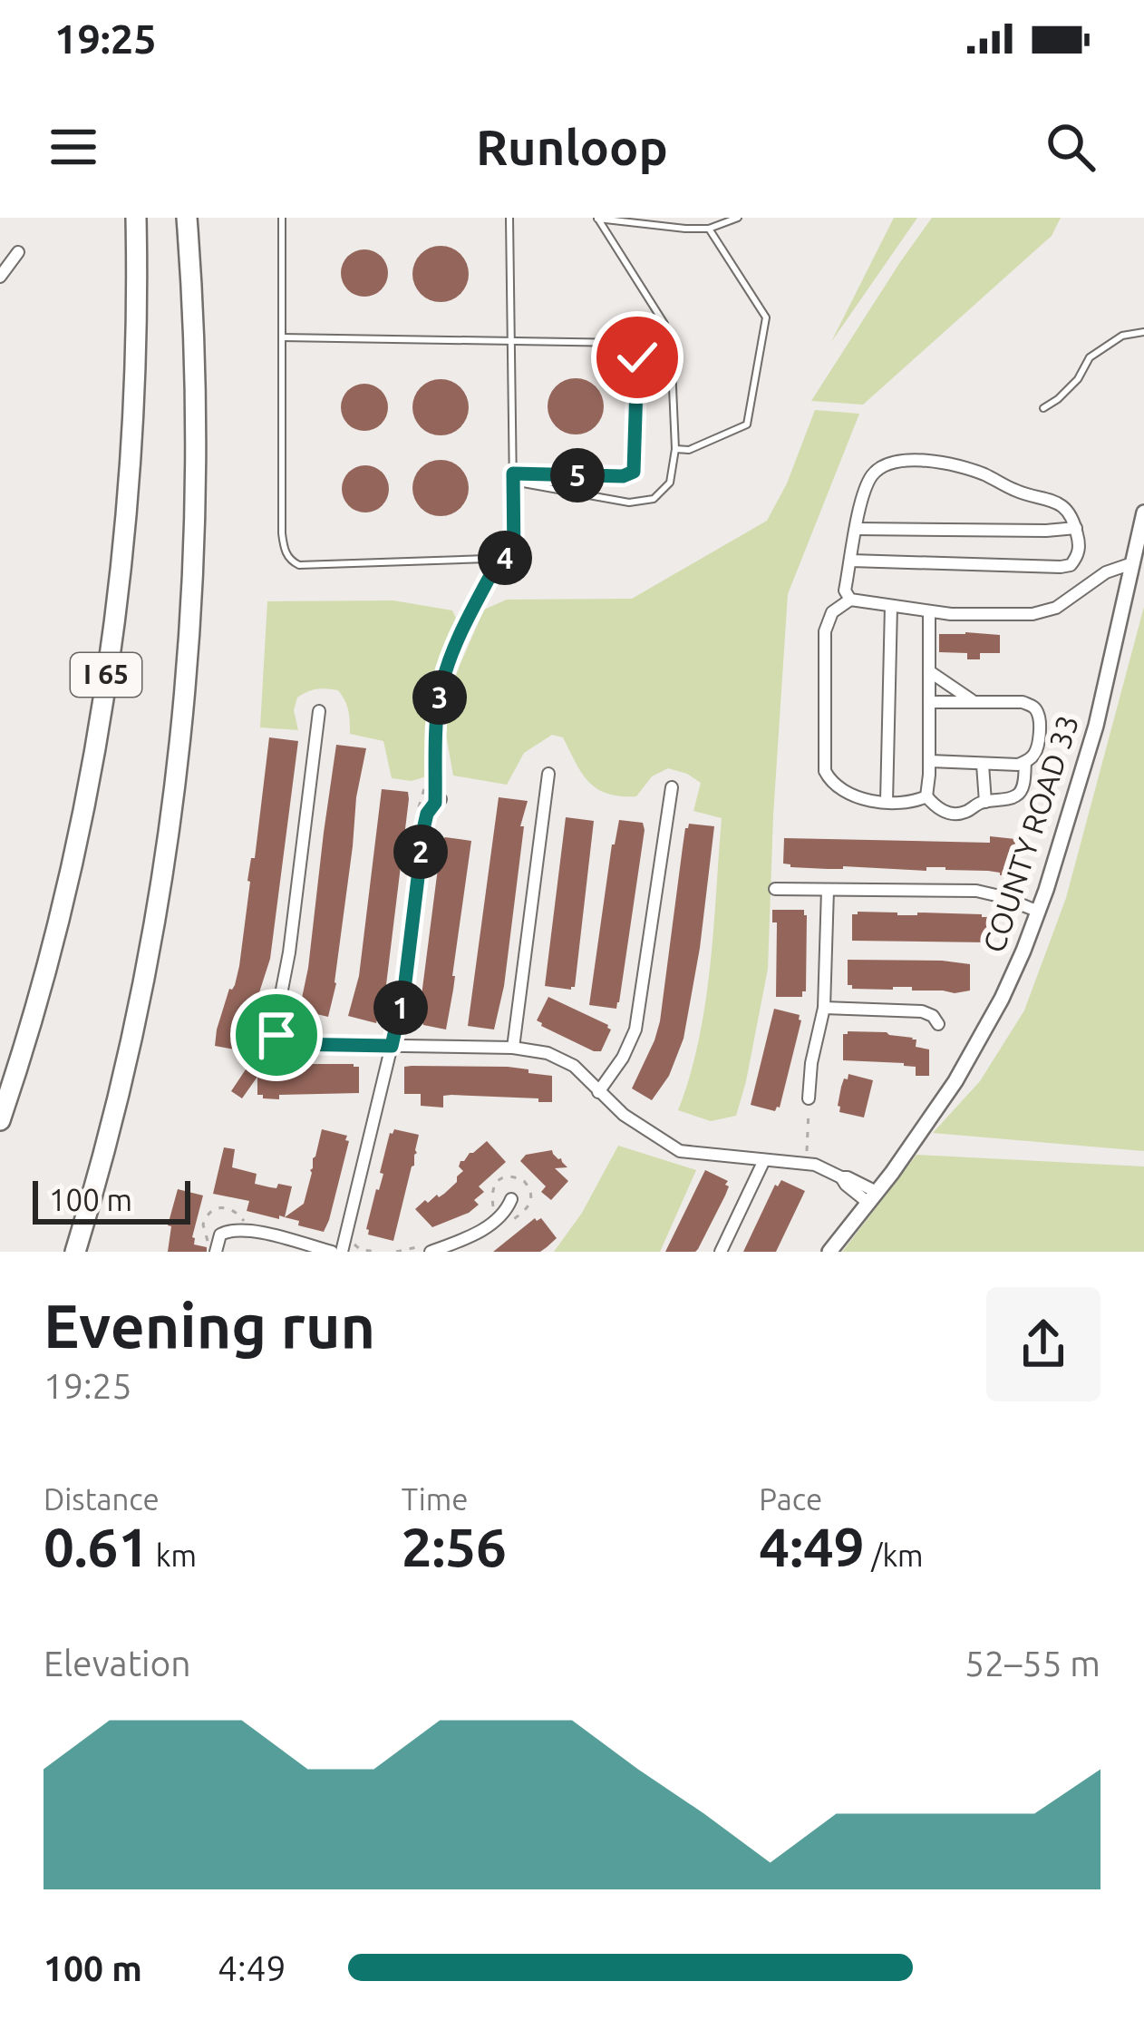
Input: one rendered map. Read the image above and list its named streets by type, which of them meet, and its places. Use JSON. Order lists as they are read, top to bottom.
{
  "streets": {
    "highway": ["I 65"],
    "street": ["COUNTY ROAD 33"]
  },
  "scale_bar": "100 m",
  "page": {
    "status": "19:25",
    "header": "Runloop",
    "pins": [
      "5",
      "4",
      "3",
      "2",
      "1"
    ],
    "scale": "100 m",
    "heading": ["Evening run", "19:25"],
    "stats": [
      ["Distance", "0.61 km"],
      ["Time", "2:56"],
      ["Pace", "4:49 /km"]
    ],
    "chart": ["Elevation", "52–55 m"],
    "list": [
      {
        "name": "100 m",
        "note": "4:49"
      }
    ]
  }
}
